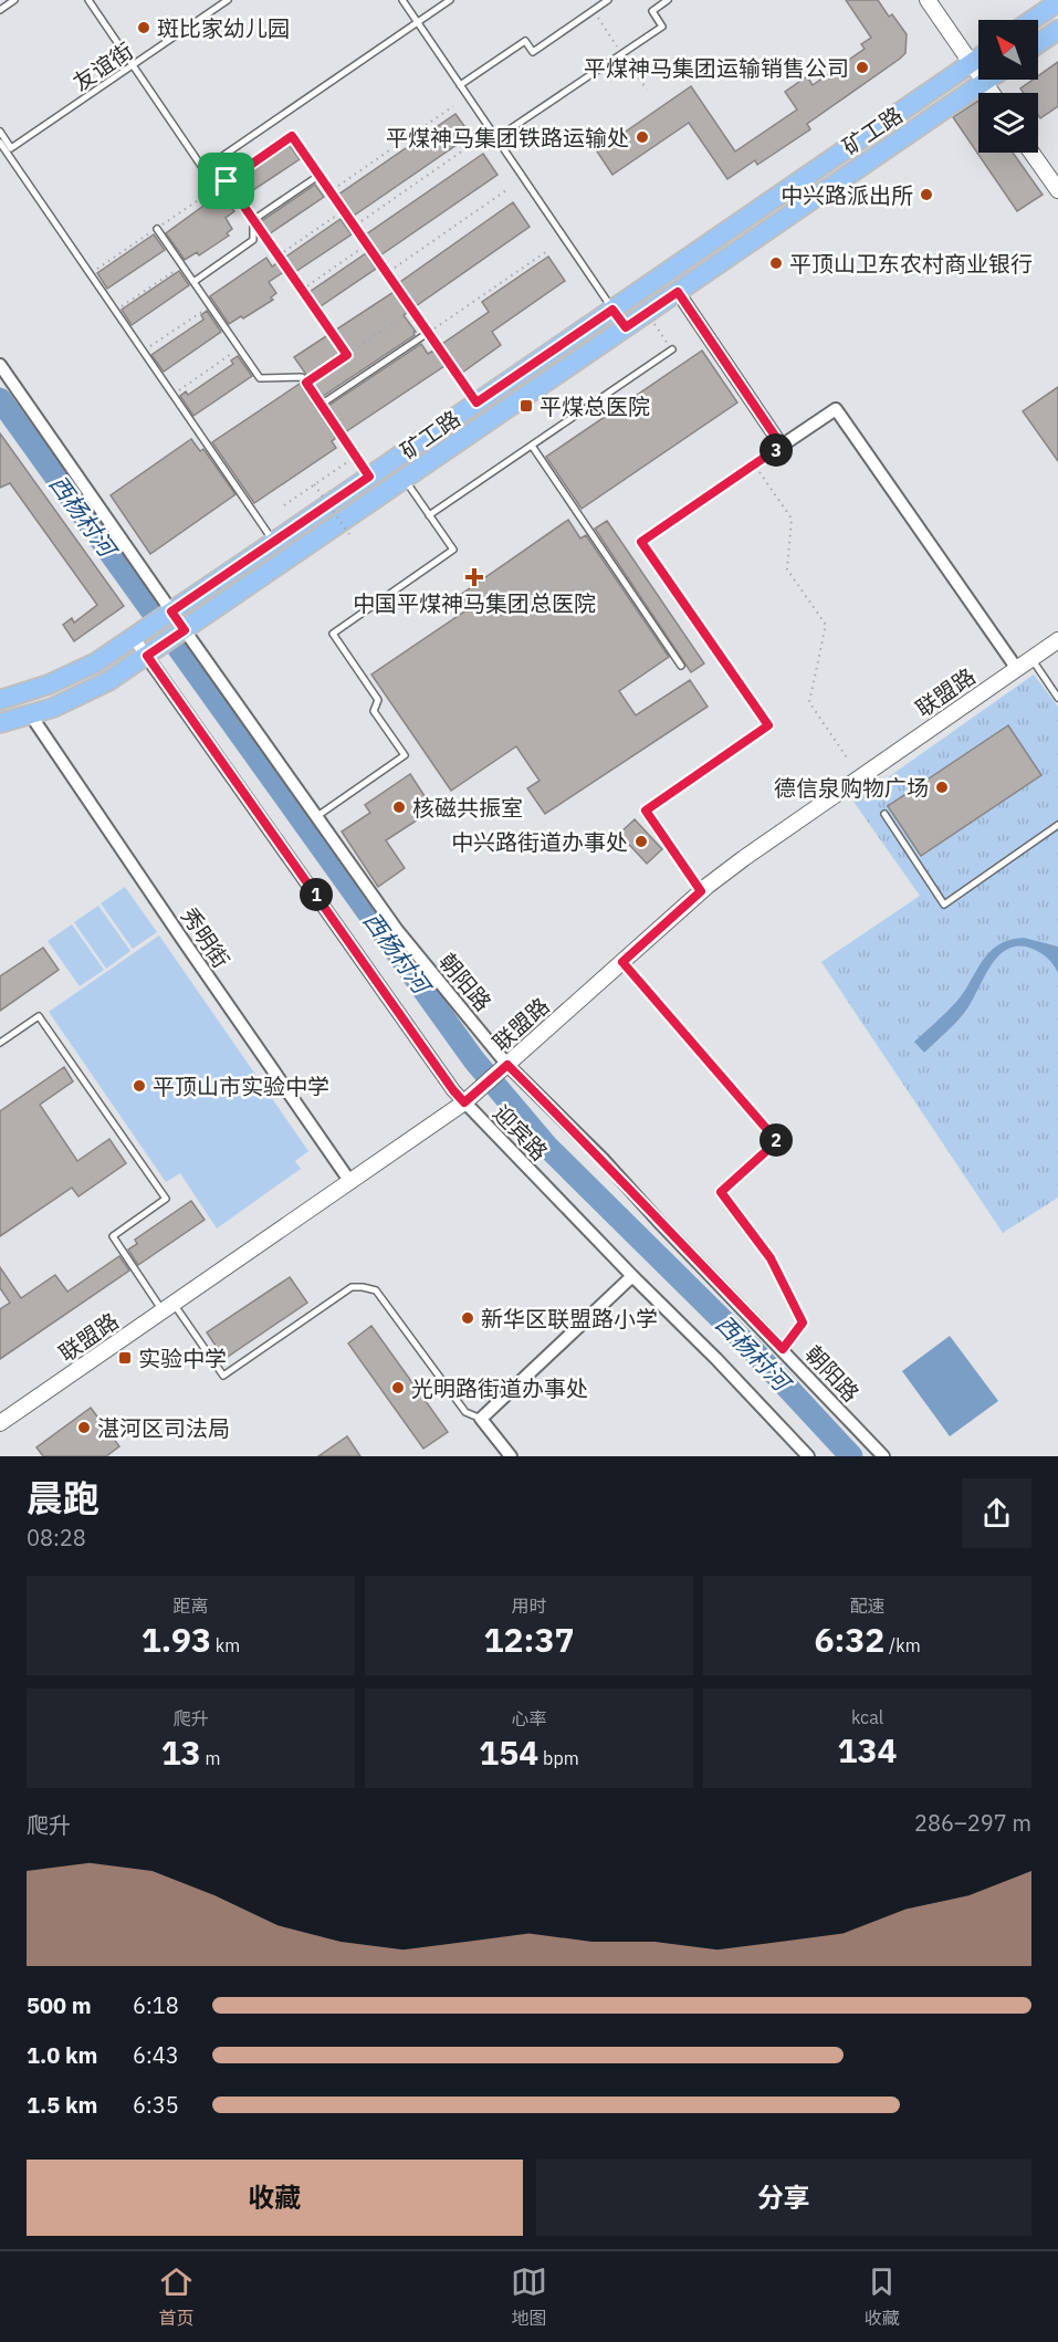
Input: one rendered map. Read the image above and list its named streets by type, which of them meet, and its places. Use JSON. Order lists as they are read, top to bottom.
{
  "streets": {
    "main road": ["矿工路"],
    "street": [
      "联盟路",
      "秀明街",
      "朝阳路",
      "迎宾路"
    ],
    "lane": ["友谊街"]
  },
  "crossings": [
    ["矿工路", "秀明街"],
    ["矿工路", "朝阳路"],
    ["矿工路", "迎宾路"],
    ["联盟路", "秀明街"],
    ["联盟路", "朝阳路"],
    ["联盟路", "迎宾路"]
  ],
  "water": ["西杨村河"],
  "places": {
    "other": [
      "斑比家幼儿园",
      "平煤神马集团运输销售公司",
      "平煤神马集团铁路运输处",
      "中兴路派出所",
      "平顶山卫东农村商业银行",
      "德信泉购物广场",
      "核磁共振室",
      "中兴路街道办事处",
      "平顶山市实验中学",
      "新华区联盟路小学",
      "光明路街道办事处",
      "湛河区司法局"
    ],
    "transit": ["平煤总医院", "实验中学"],
    "health": ["中国平煤神马集团总医院"]
  },
  "north": "top left",
  "page": {
    "pins": ["3", "1", "2"],
    "heading": ["晨跑", "08:28"],
    "stats": [
      ["距离", "1.93 km"],
      ["用时", "12:37"],
      ["配速", "6:32 /km"],
      ["爬升", "13 m"],
      ["心率", "154 bpm"],
      ["kcal", "134"]
    ],
    "chart": ["爬升", "286–297 m"],
    "list": [
      {
        "name": "500 m",
        "note": "6:18"
      },
      {
        "name": "1.0 km",
        "note": "6:43"
      },
      {
        "name": "1.5 km",
        "note": "6:35"
      }
    ],
    "buttons": ["收藏", "分享"],
    "tabs": ["首页", "地图", "收藏"]
  }
}
